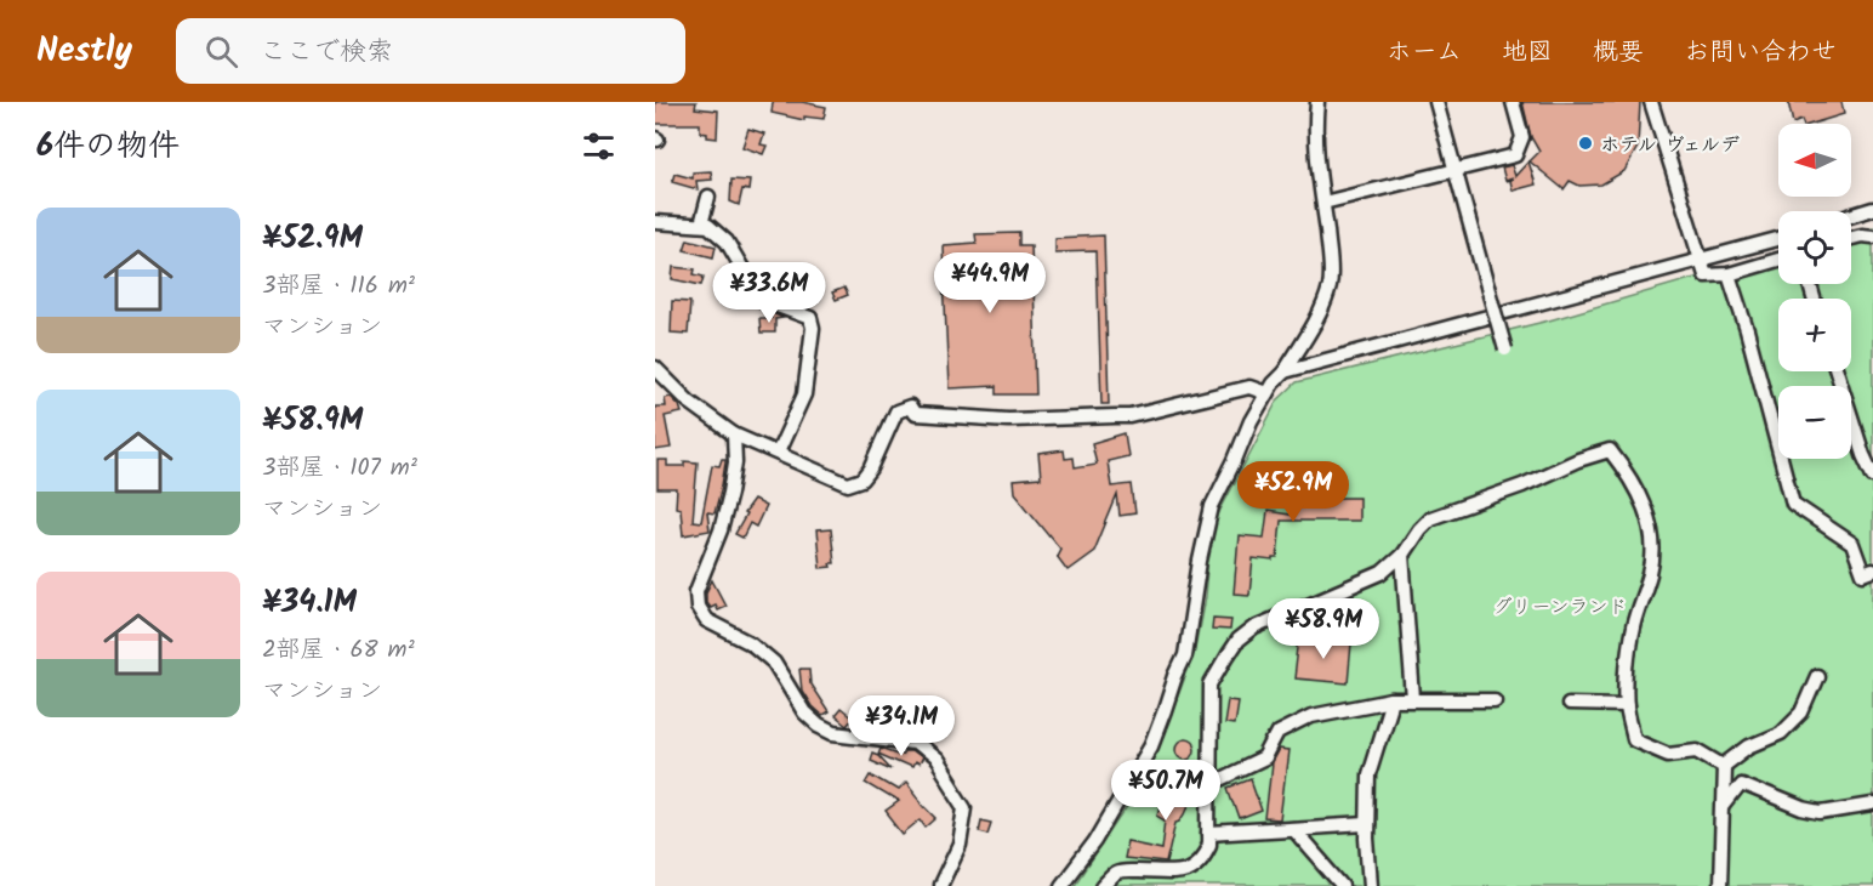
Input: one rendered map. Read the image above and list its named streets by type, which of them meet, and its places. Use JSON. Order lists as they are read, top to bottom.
{
  "parks": ["グリーンランド"],
  "places": ["ホテル ヴェルデ"],
  "north": "left",
  "page": {
    "header": "Nestly",
    "search": "ここで検索",
    "nav": [
      "ホーム",
      "地図",
      "概要",
      "お問い合わせ"
    ],
    "heading": "6件の物件",
    "map_buttons": ["+", "−"],
    "list": [
      {
        "name": "¥52.9M",
        "note": "3部屋 · 116 m² · マンション"
      },
      {
        "name": "¥58.9M",
        "note": "3部屋 · 107 m² · マンション"
      },
      {
        "name": "¥34.1M",
        "note": "2部屋 · 68 m² · マンション"
      }
    ],
    "price": [
      "¥44.9M",
      "¥33.6M",
      "¥52.9M",
      "¥58.9M",
      "¥34.1M",
      "¥50.7M"
    ]
  }
}
